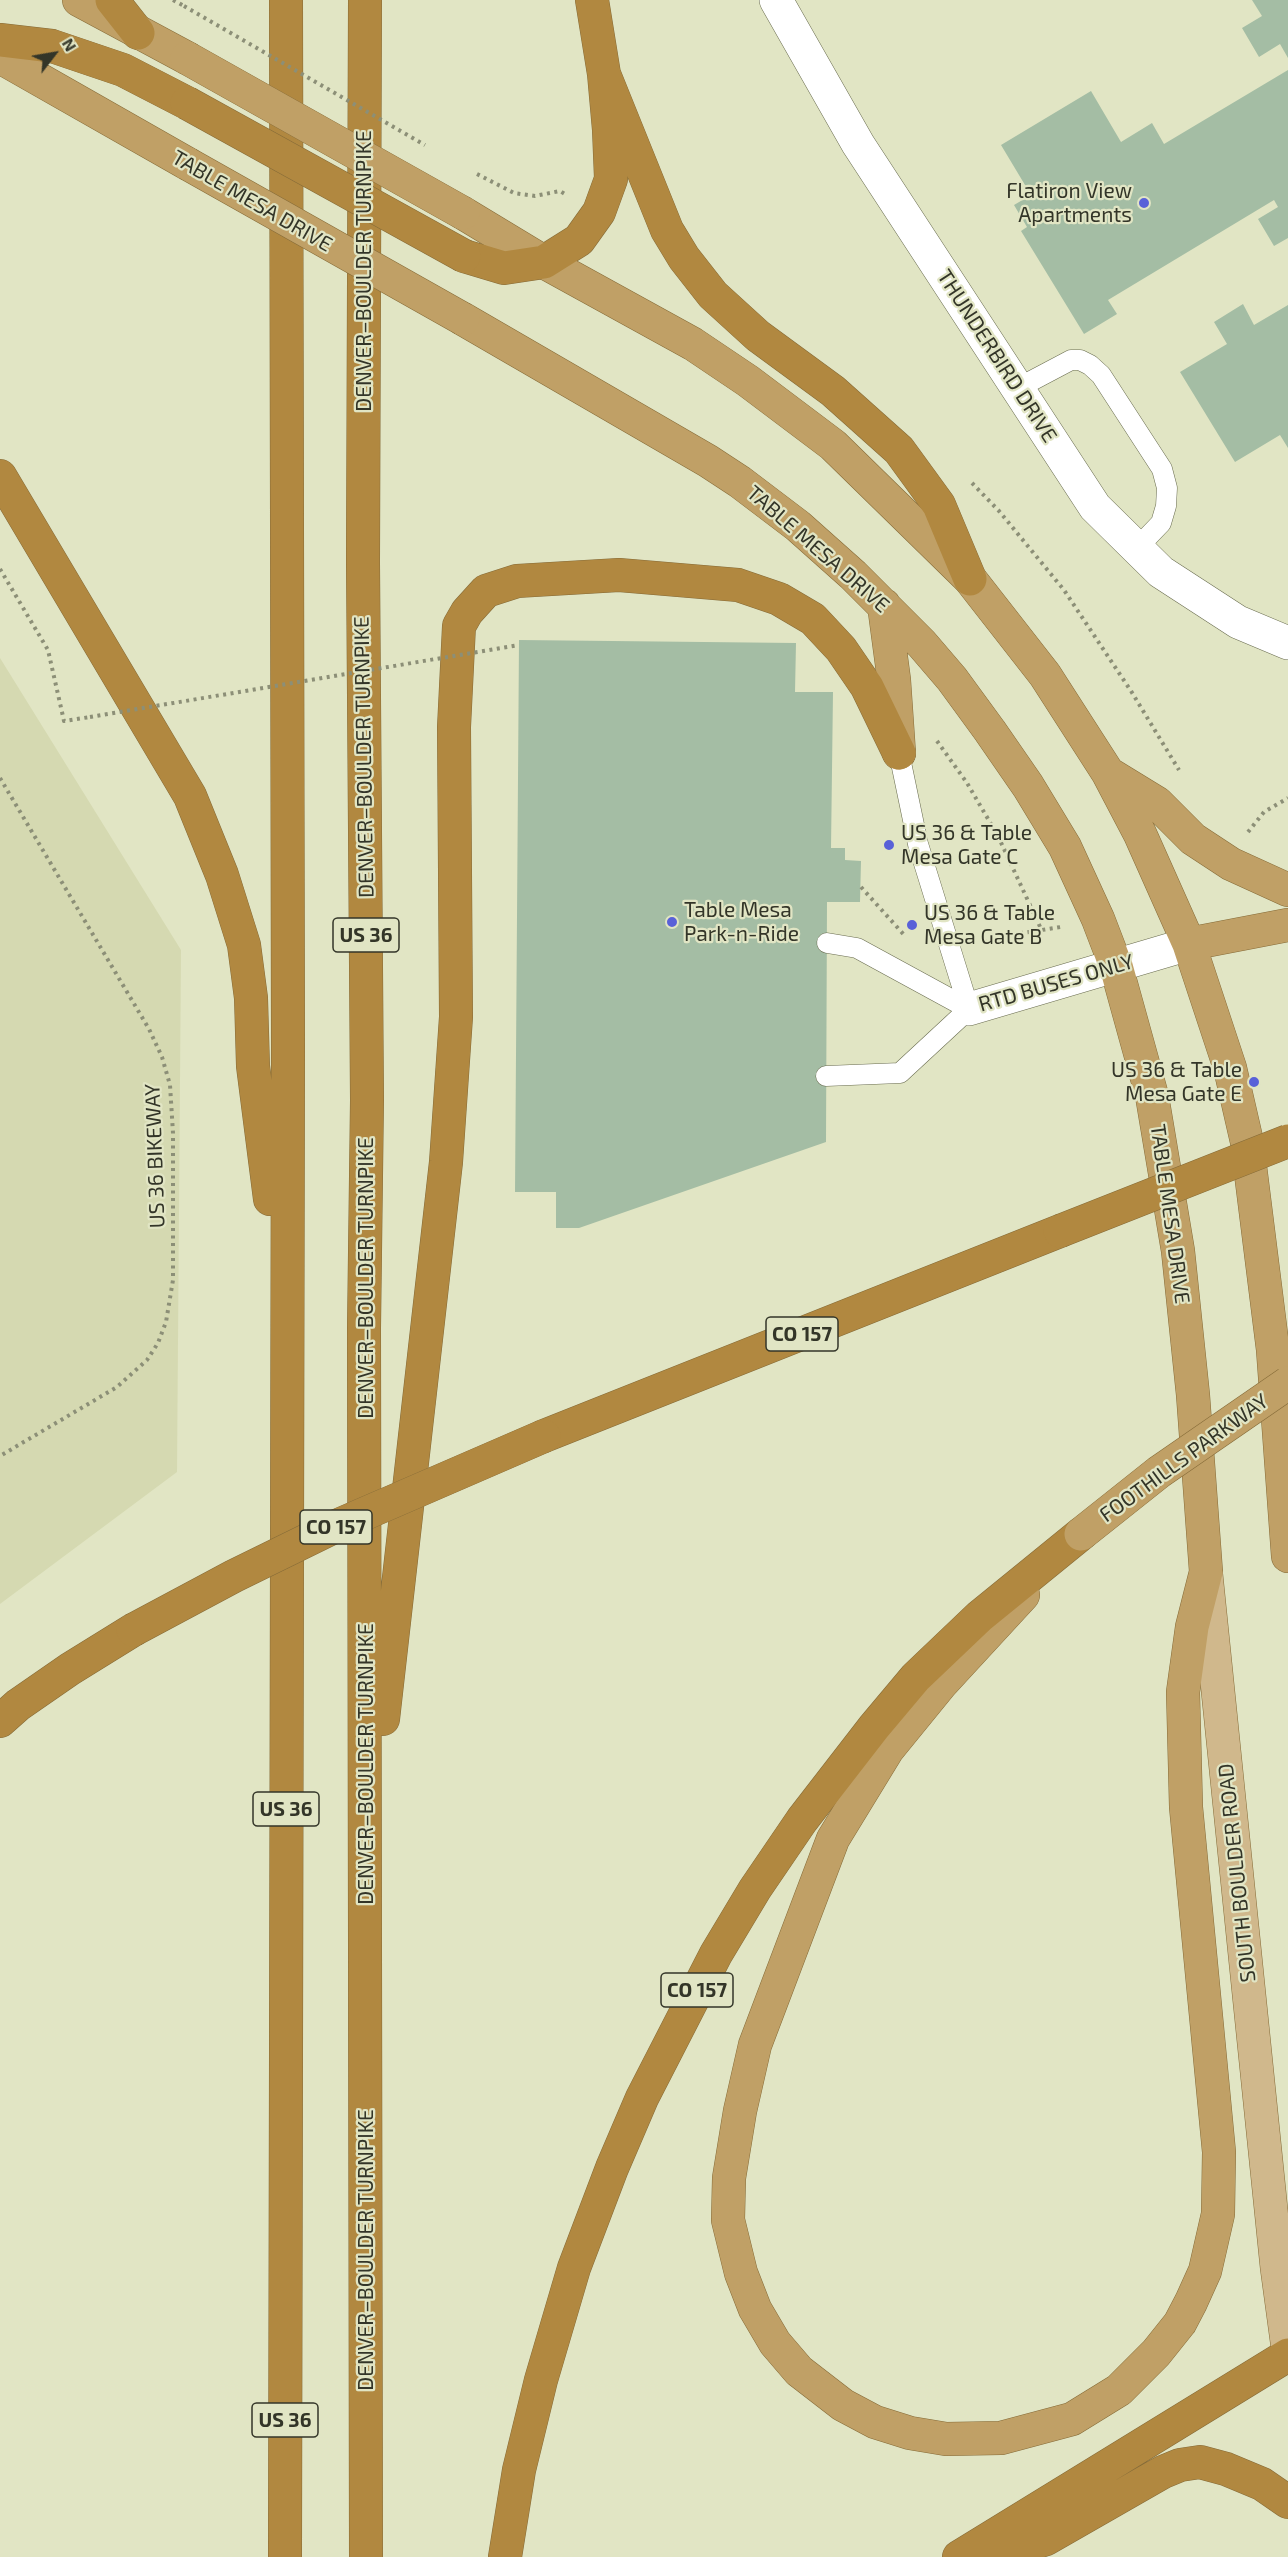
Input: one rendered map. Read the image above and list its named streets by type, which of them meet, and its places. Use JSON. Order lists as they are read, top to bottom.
{
  "streets": {
    "highway": [
      "TABLE MESA DRIVE",
      "DENVER–BOULDER TURNPIKE",
      "US 36",
      "CO 157",
      "FOOTHILLS PARKWAY",
      "SOUTH BOULDER ROAD"
    ],
    "street": ["THUNDERBIRD DRIVE", "RTD BUSES ONLY"],
    "path": ["US 36 BIKEWAY"]
  },
  "crossings": [
    ["TABLE MESA DRIVE", "RTD BUSES ONLY"],
    ["TABLE MESA DRIVE", "SOUTH BOULDER ROAD"],
    ["CO 157", "FOOTHILLS PARKWAY"],
    ["FOOTHILLS PARKWAY", "SOUTH BOULDER ROAD"]
  ],
  "places": [
    "Flatiron View Apartments",
    "US 36 & Table Mesa Gate C",
    "Table Mesa Park-n-Ride",
    "US 36 & Table Mesa Gate B",
    "US 36 & Table Mesa Gate E"
  ],
  "north": "top right"
}
